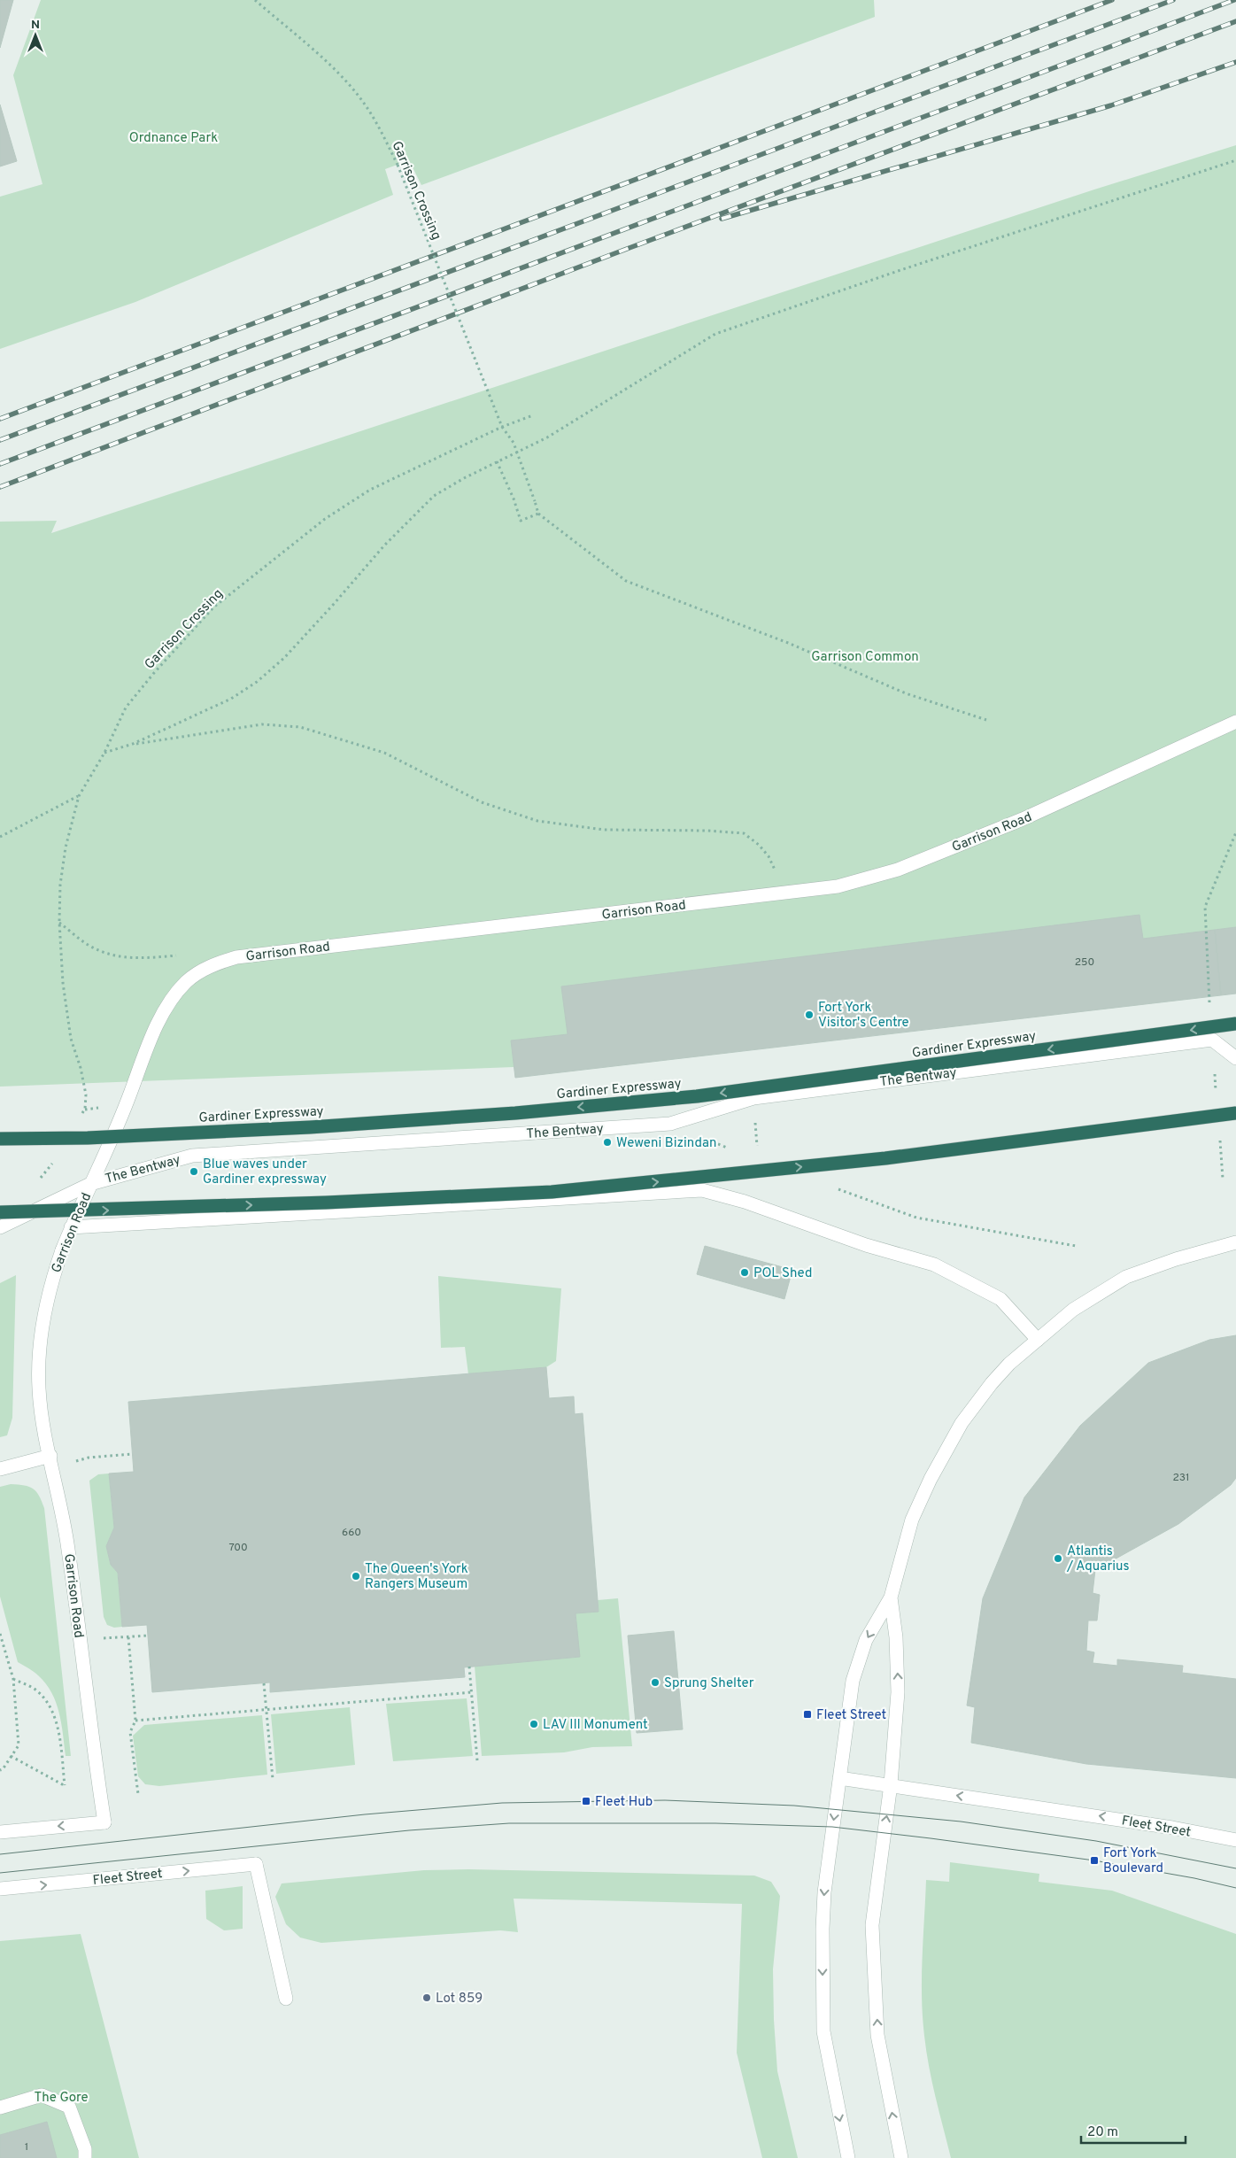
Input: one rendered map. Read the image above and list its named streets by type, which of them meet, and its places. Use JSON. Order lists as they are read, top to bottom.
{
  "streets": {
    "highway": ["Gardiner Expressway"],
    "street": ["Garrison Road", "The Bentway", "Fleet Street"],
    "path": ["Garrison Crossing"]
  },
  "crossings": [
    ["Garrison Road", "The Bentway"]
  ],
  "parks": ["Ordnance Park", "Garrison Common", "The Gore"],
  "places": {
    "other": [
      "Fort York Visitor's Centre",
      "Weweni Bizindan",
      "Blue waves under Gardiner expressway",
      "POL Shed",
      "Atlantis / Aquarius",
      "The Queen's York Rangers Museum",
      "Sprung Shelter",
      "LAV III Monument",
      "Lot 859"
    ],
    "transit": ["Fleet Street", "Fleet Hub", "Fort York Boulevard"]
  },
  "house_numbers": [
    "250",
    "231",
    "660",
    "700",
    "1"
  ],
  "scale_bar": "20 m",
  "north": "top"
}
